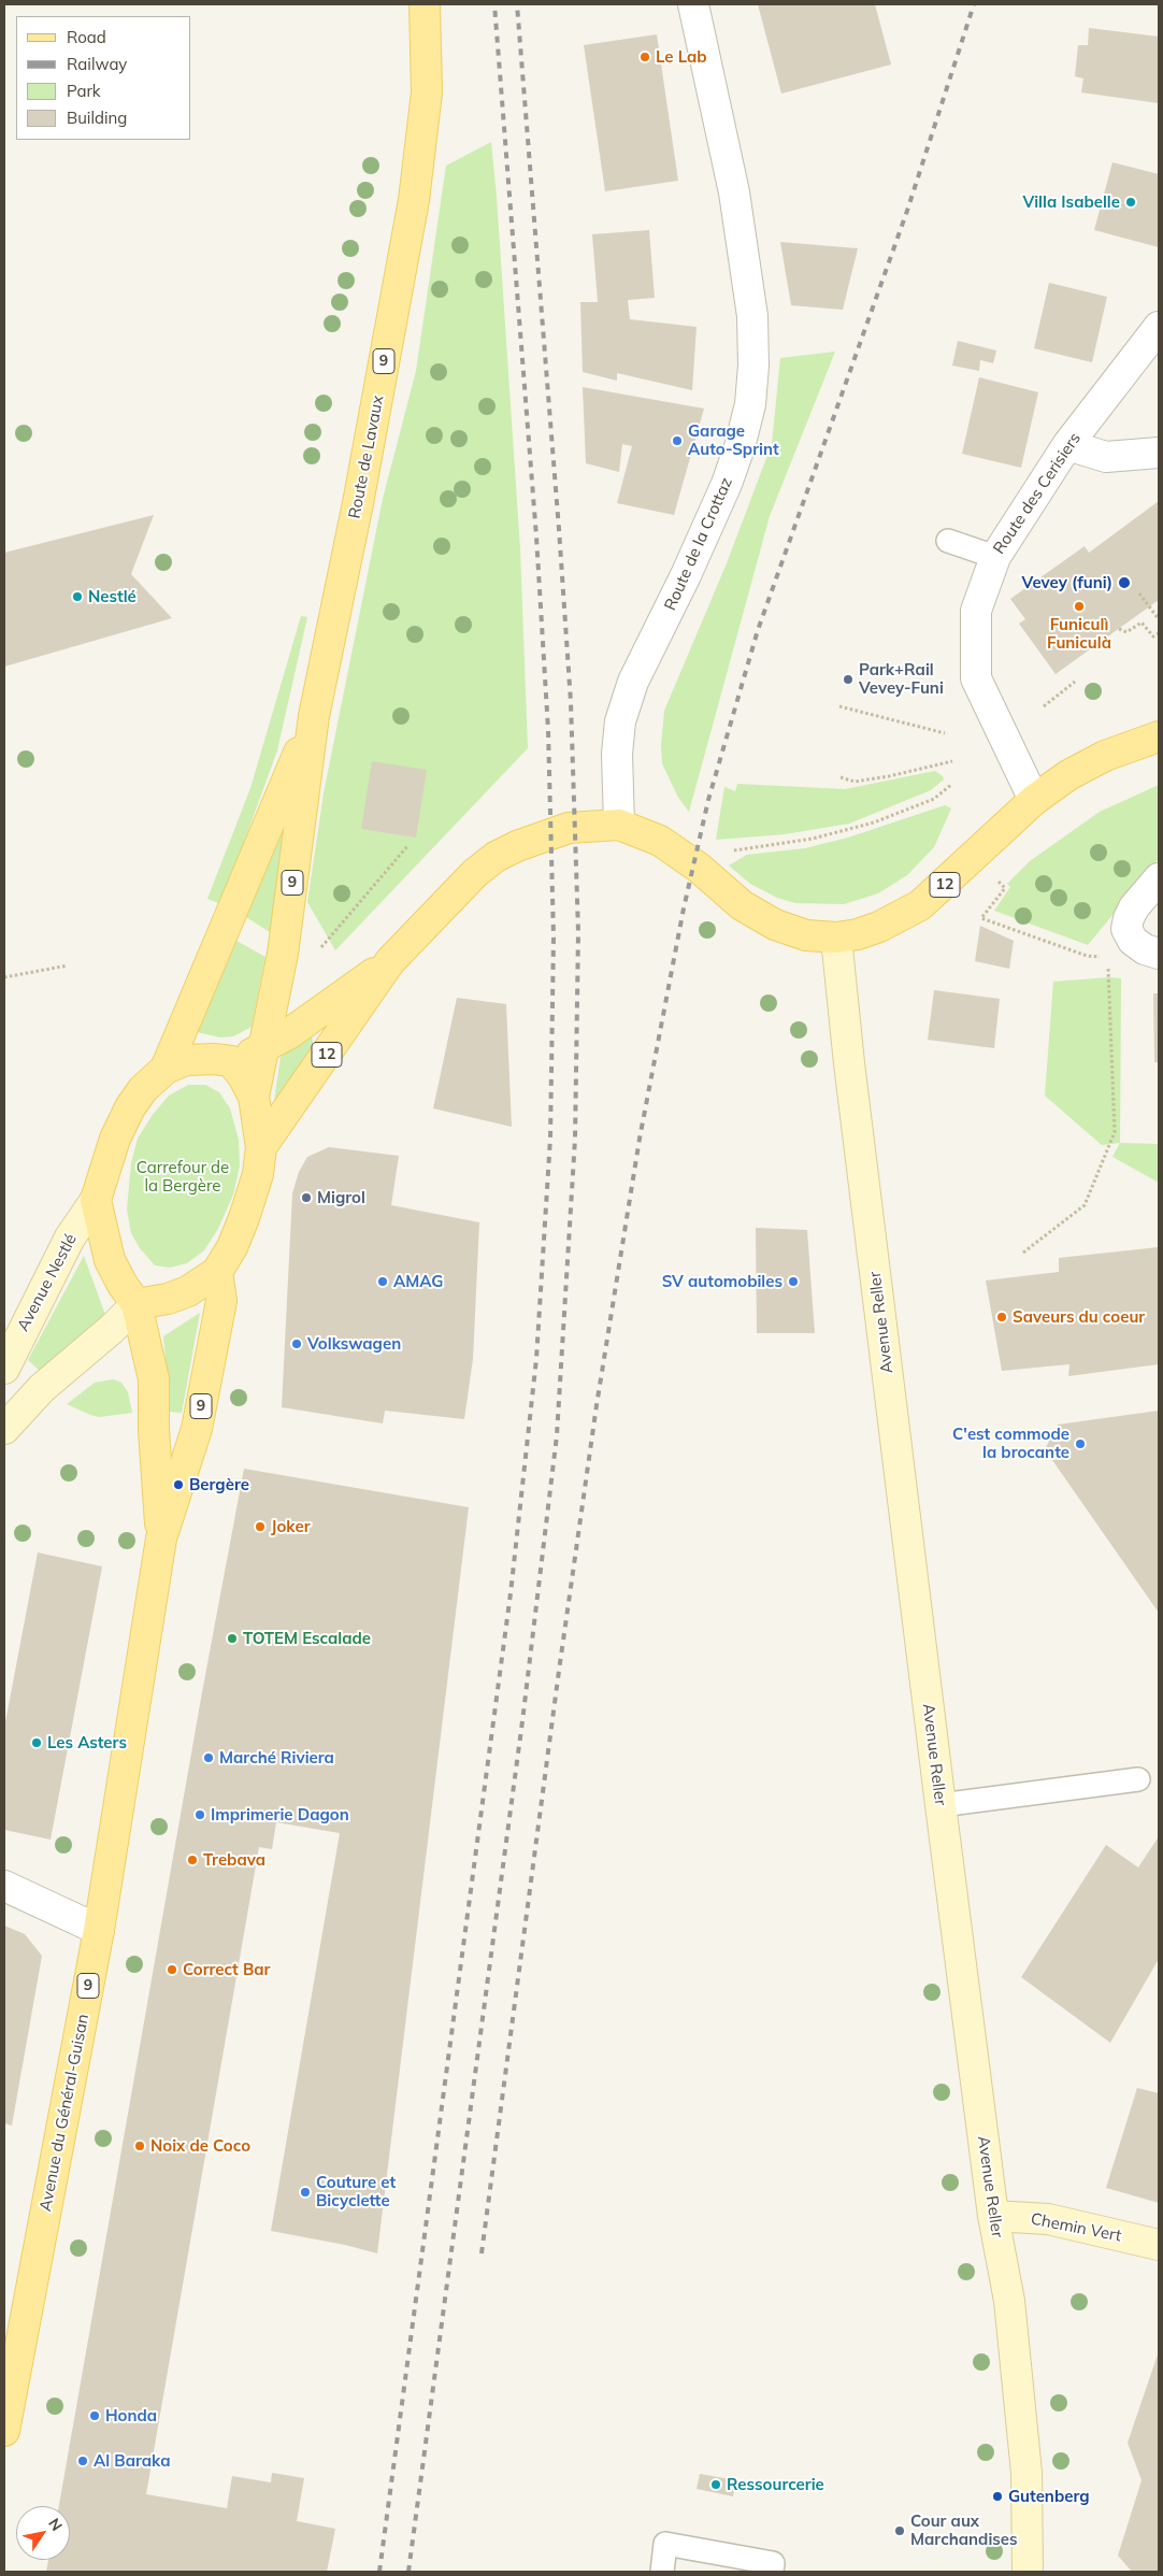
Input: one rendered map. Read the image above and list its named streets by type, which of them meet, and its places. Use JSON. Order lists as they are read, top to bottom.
{
  "streets": {
    "main road": [
      "9",
      "Route de Lavaux",
      "12",
      "Avenue du Général-Guisan"
    ],
    "street": [
      "Route des Cerisiers",
      "Route de la Crottaz",
      "Avenue Nestlé",
      "Avenue Reller",
      "Chemin Vert"
    ]
  },
  "crossings": [
    ["9", "Route de Lavaux"],
    ["9", "12"],
    ["Route des Cerisiers", "12"],
    ["Route de la Crottaz", "12"],
    ["12", "Avenue Reller"],
    ["Avenue Reller", "Chemin Vert"]
  ],
  "parks": ["Carrefour de la Bergère"],
  "places": [
    "Le Lab",
    "Villa Isabelle",
    "Garage Auto-Sprint",
    "Vevey (funi)",
    "Nestlé",
    "Funiculì Funiculà",
    "Park+Rail Vevey-Funi",
    "Migrol",
    "AMAG",
    "SV automobiles",
    "Saveurs du coeur",
    "Volkswagen",
    "C'est commode la brocante",
    "Bergère",
    "Joker",
    "TOTEM Escalade",
    "Les Asters",
    "Marché Riviera",
    "Imprimerie Dagon",
    "Trebava",
    "Correct Bar",
    "Noix de Coco",
    "Couture et Bicyclette",
    "Honda",
    "Al Baraka",
    "Ressourcerie",
    "Gutenberg",
    "Cour aux Marchandises"
  ],
  "legend": [
    "Road",
    "Railway",
    "Park",
    "Building"
  ],
  "north": "top right"
}
